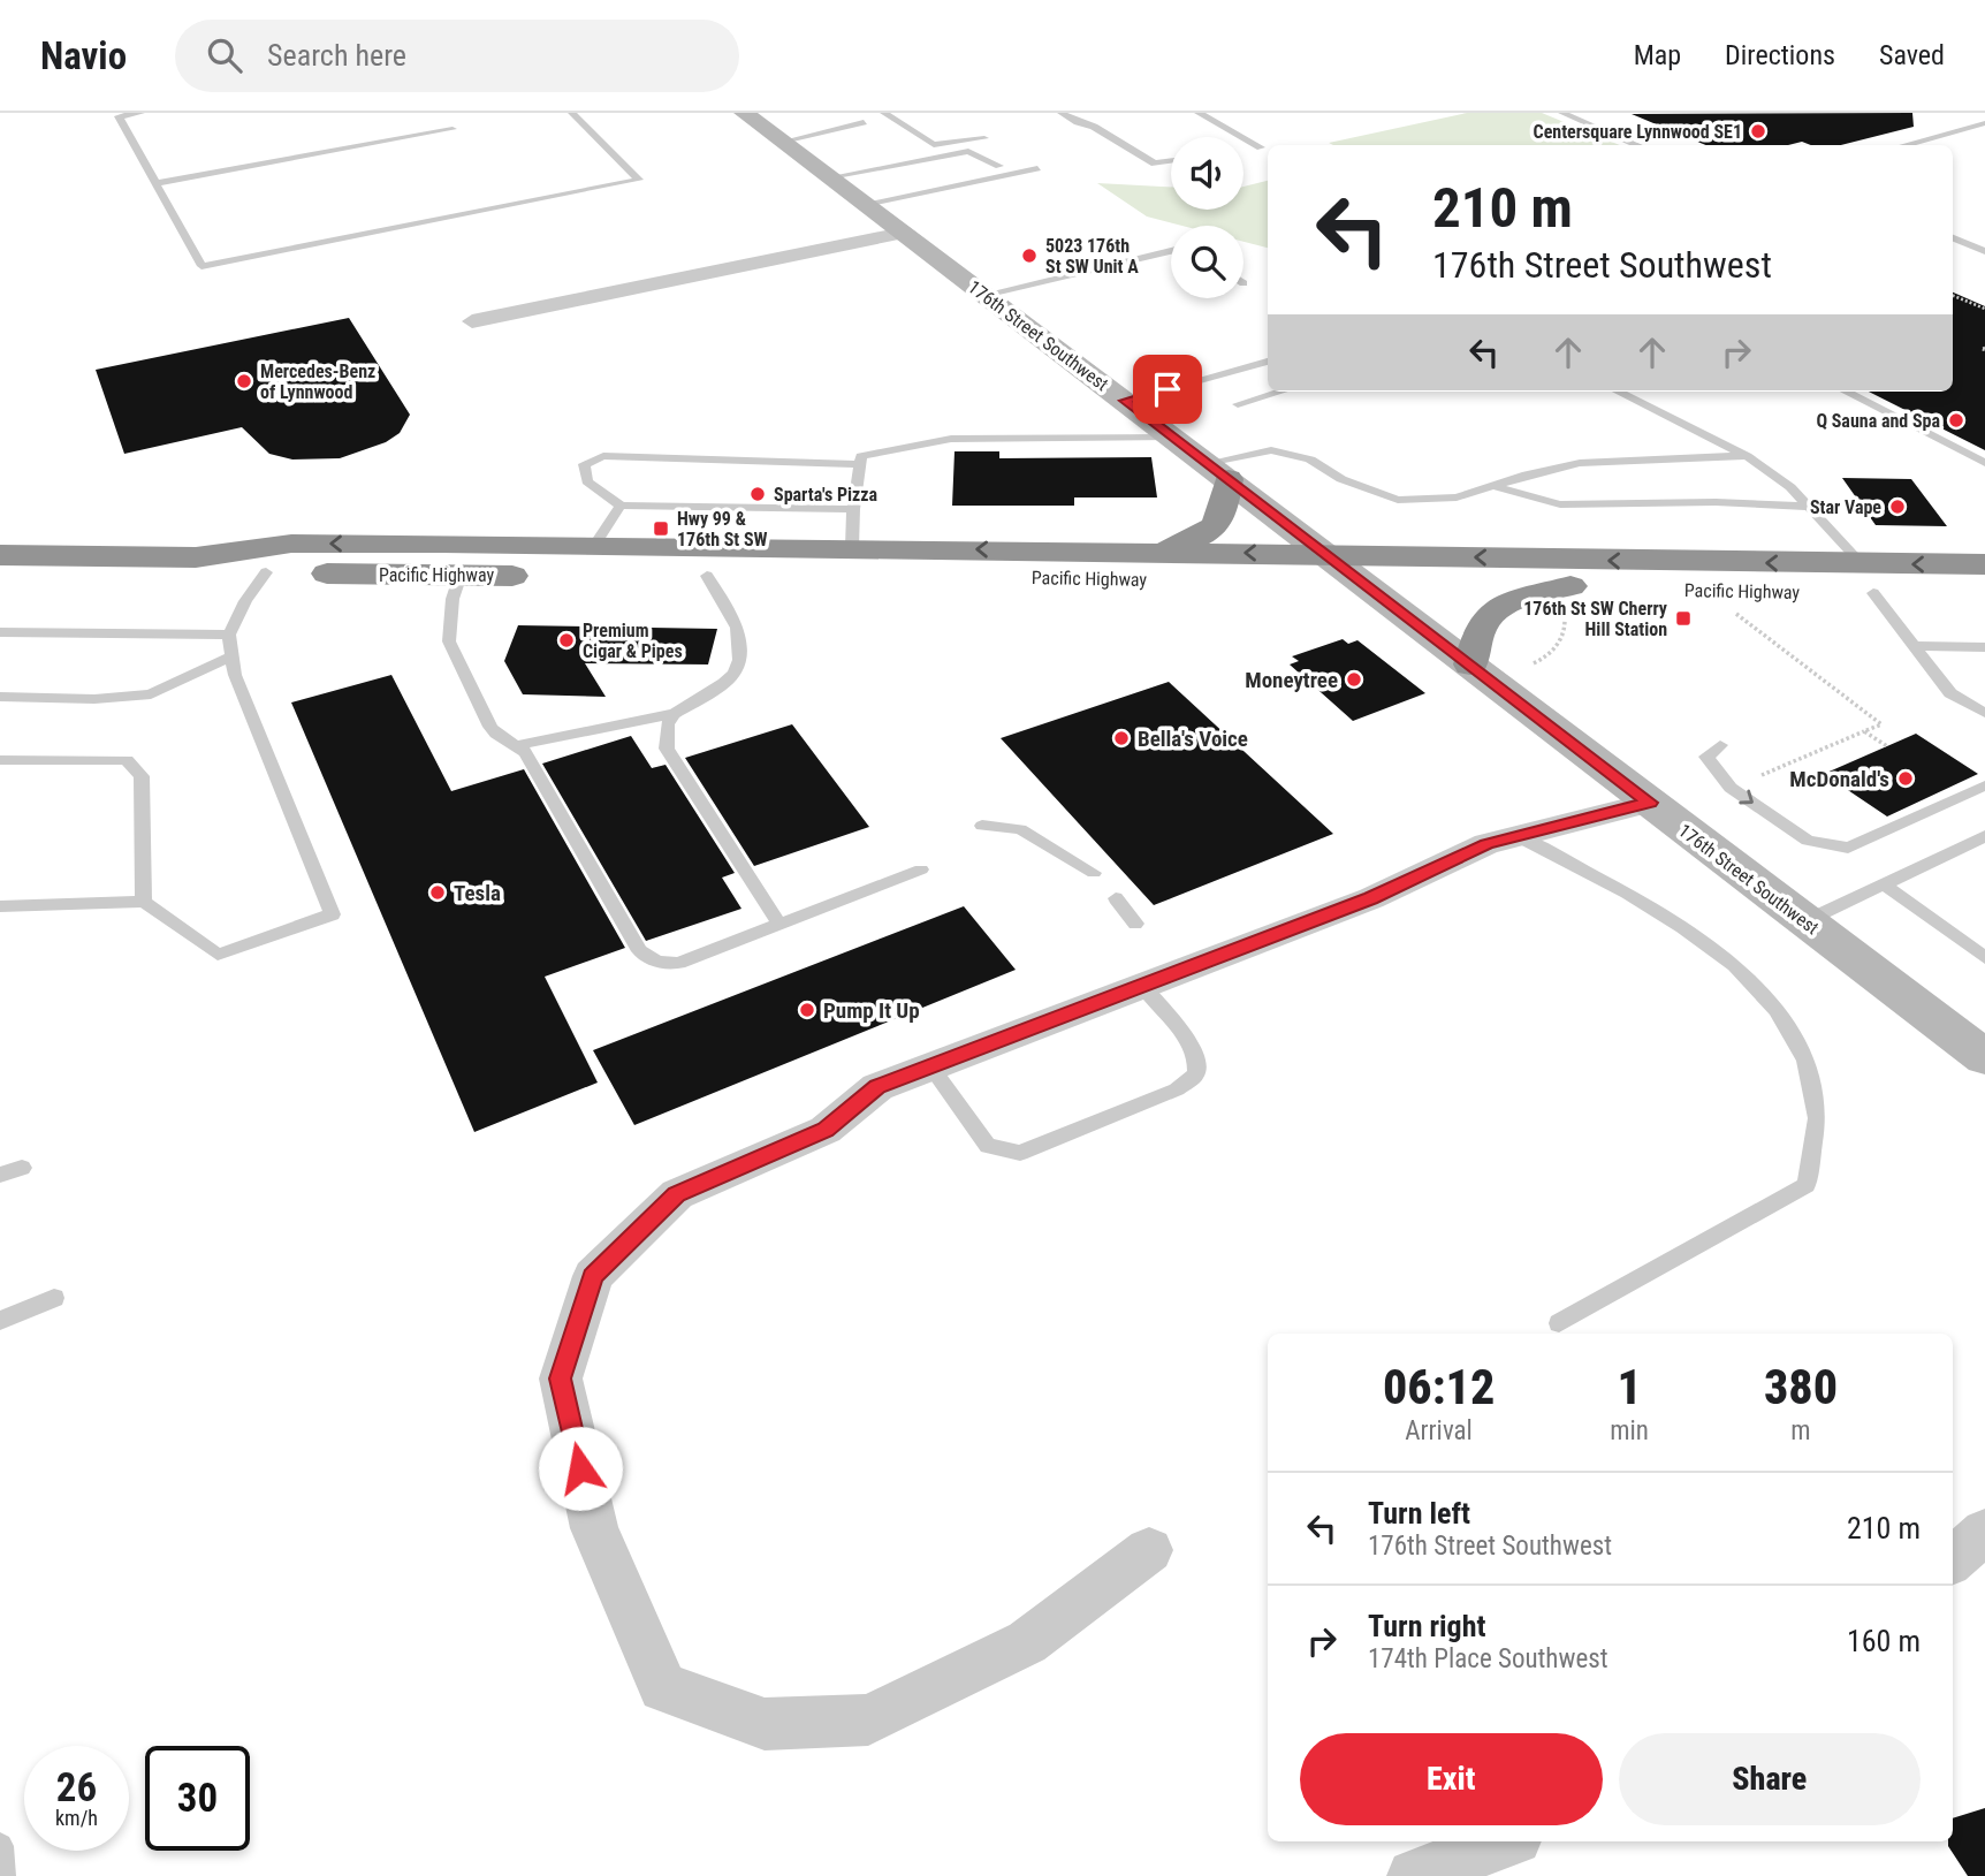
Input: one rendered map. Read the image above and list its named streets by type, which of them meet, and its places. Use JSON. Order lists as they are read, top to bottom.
{
  "streets": {
    "highway": ["Pacific Highway"],
    "street": ["176th Street Southwest"]
  },
  "crossings": [
    ["176th Street Southwest", "Pacific Highway"]
  ],
  "places": {
    "other": [
      "Centersquare Lynnwood SE1",
      "5023 176th St SW Unit A",
      "Mercedes-Benz of Lynnwood",
      "Q Sauna and Spa",
      "Sparta's Pizza",
      "Star Vape",
      "Premium Cigar & Pipes",
      "Moneytree",
      "Bella's Voice",
      "McDonald's",
      "Tesla",
      "Pump It Up"
    ],
    "transit": ["Hwy 99 & 176th St SW", "176th St SW Cherry Hill Station"]
  },
  "page": {
    "header": "Navio",
    "search": "Search here",
    "nav": ["Map", "Directions", "Saved"],
    "turn": ["210 m", "176th Street Southwest"],
    "eta": [
      "06:12",
      "Arrival",
      "1",
      "min",
      "380",
      "m"
    ],
    "list": [
      {
        "name": "Turn left",
        "note": "176th Street Southwest",
        "value": "210 m"
      },
      {
        "name": "Turn right",
        "note": "174th Place Southwest",
        "value": "160 m"
      }
    ],
    "buttons": ["Exit", "Share"],
    "speed": "26 km/h",
    "limit": "30"
  }
}
